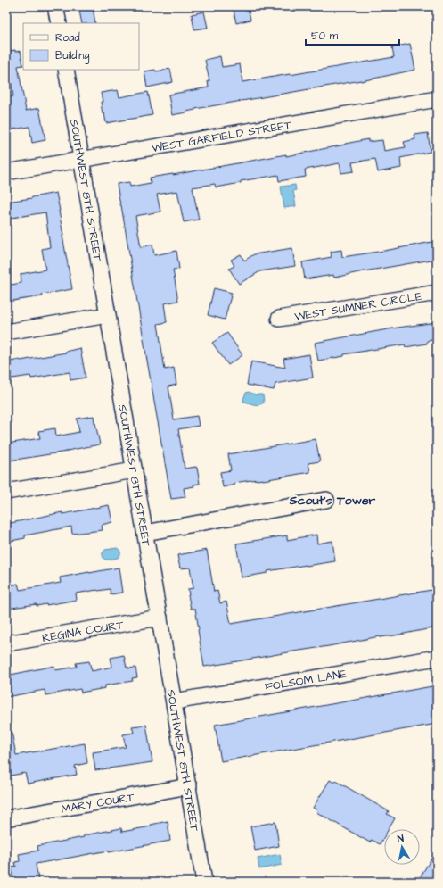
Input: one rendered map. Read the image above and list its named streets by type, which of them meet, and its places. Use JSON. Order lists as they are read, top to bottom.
{
  "streets": {
    "street": [
      "WEST GARFIELD STREET",
      "SOUTHWEST 8TH STREET",
      "WEST SUMNER CIRCLE",
      "REGINA COURT",
      "FOLSOM LANE",
      "MARY COURT"
    ]
  },
  "crossings": [
    ["WEST GARFIELD STREET", "SOUTHWEST 8TH STREET"],
    ["SOUTHWEST 8TH STREET", "REGINA COURT"],
    ["SOUTHWEST 8TH STREET", "FOLSOM LANE"],
    ["SOUTHWEST 8TH STREET", "MARY COURT"]
  ],
  "districts": ["Scout's Tower"],
  "legend": ["Road", "Building"],
  "scale_bar": "50 m",
  "north": "top"
}
